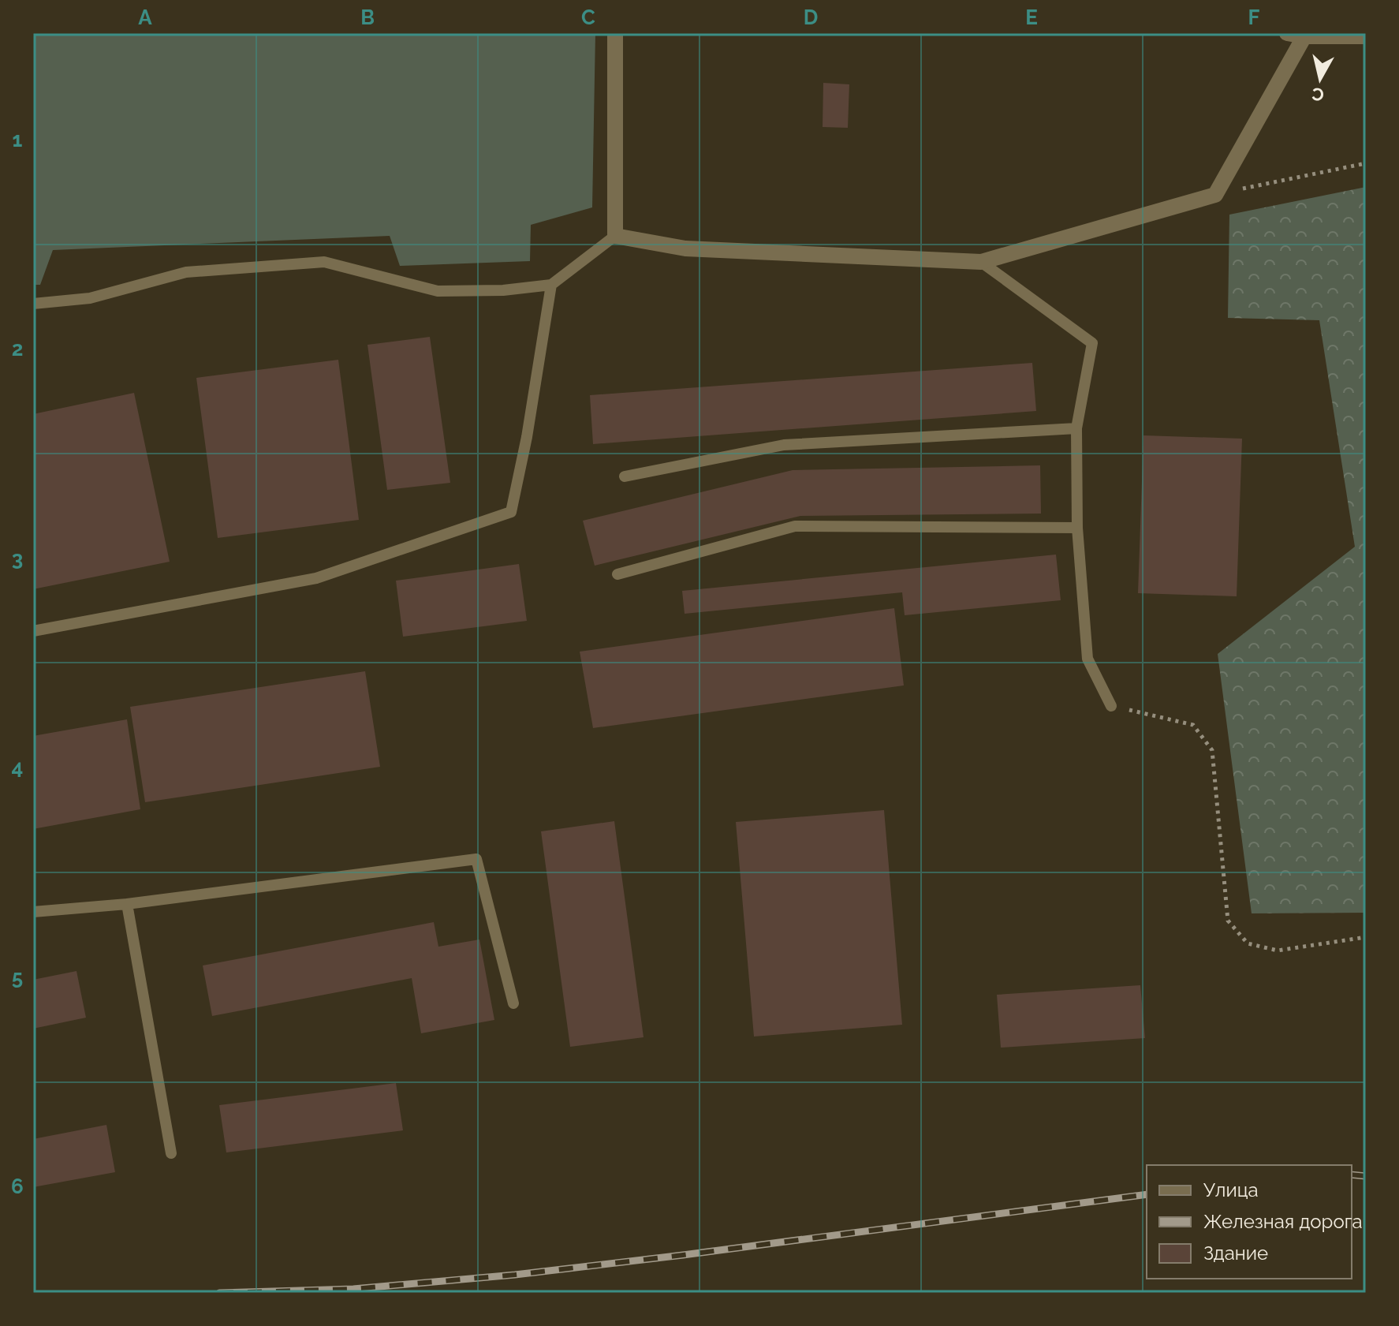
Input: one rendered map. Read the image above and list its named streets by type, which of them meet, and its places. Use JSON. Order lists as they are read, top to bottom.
{
  "legend": ["Улица", "Железная дорога", "Здание"],
  "north": "bottom",
  "grid": {
    "columns": [
      "A",
      "B",
      "C",
      "D",
      "E",
      "F"
    ],
    "rows": [
      "1",
      "2",
      "3",
      "4",
      "5",
      "6"
    ]
  }
}
